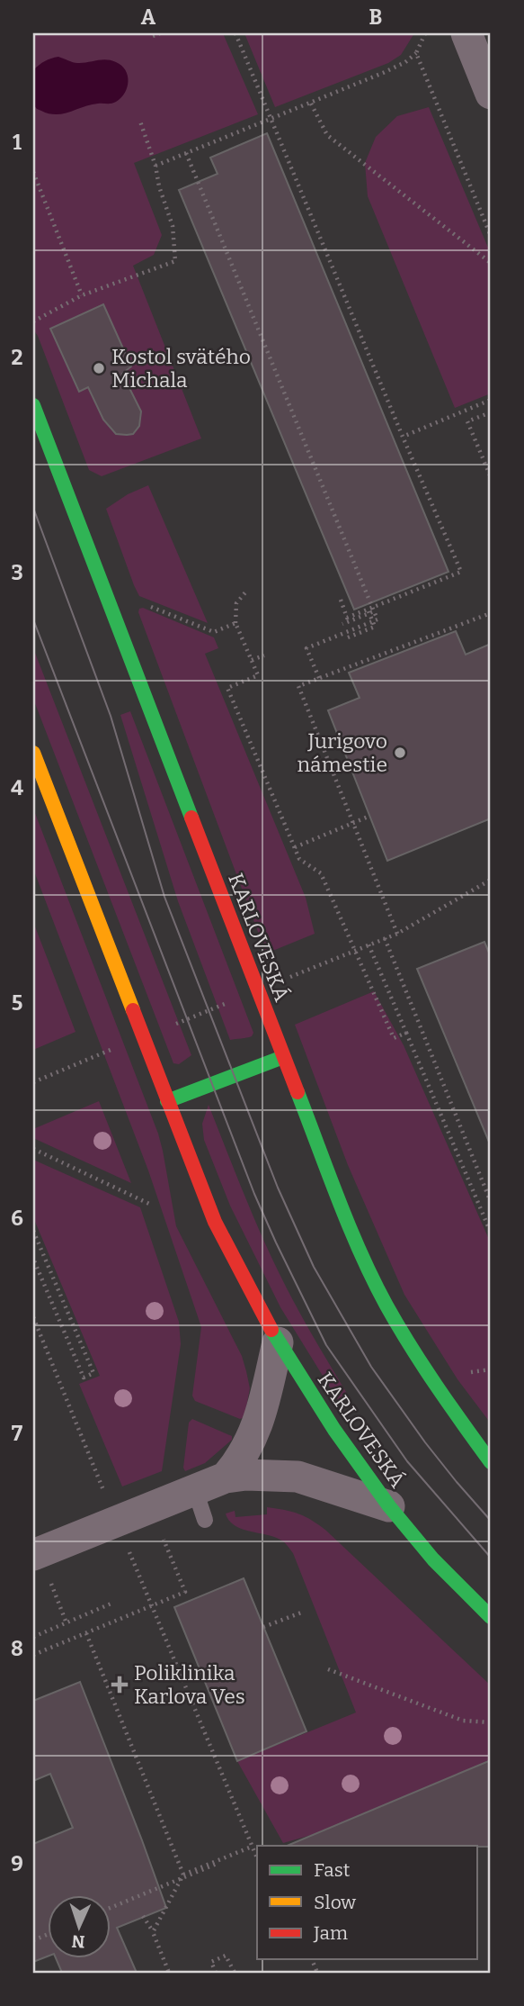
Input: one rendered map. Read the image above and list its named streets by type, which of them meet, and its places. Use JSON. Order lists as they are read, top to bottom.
{
  "streets": {
    "main road": ["KARLOVESKÁ"]
  },
  "places": {
    "other": ["Kostol svätého Michala", "Jurigovo námestie"],
    "health": ["Poliklinika Karlova Ves"]
  },
  "legend": ["Fast", "Slow", "Jam"],
  "north": "bottom",
  "grid": {
    "columns": ["A", "B"],
    "rows": [
      "1",
      "2",
      "3",
      "4",
      "5",
      "6",
      "7",
      "8",
      "9"
    ]
  }
}
